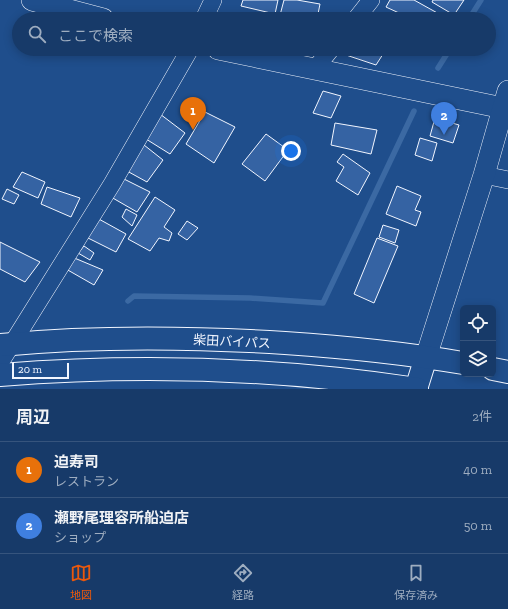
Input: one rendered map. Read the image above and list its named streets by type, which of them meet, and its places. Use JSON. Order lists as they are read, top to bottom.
{
  "streets": {
    "main road": ["柴田バイパス"]
  },
  "scale_bar": "20 m",
  "page": {
    "search": "ここで検索",
    "pins": ["1", "2"],
    "scale": "20 m",
    "heading": ["周辺", "2件"],
    "list": [
      {
        "mark": "1",
        "name": "迫寿司",
        "note": "レストラン",
        "value": "40 m"
      },
      {
        "mark": "2",
        "name": "瀬野尾理容所船迫店",
        "note": "ショップ",
        "value": "50 m"
      }
    ],
    "nav": ["地図", "経路", "保存済み"]
  }
}
